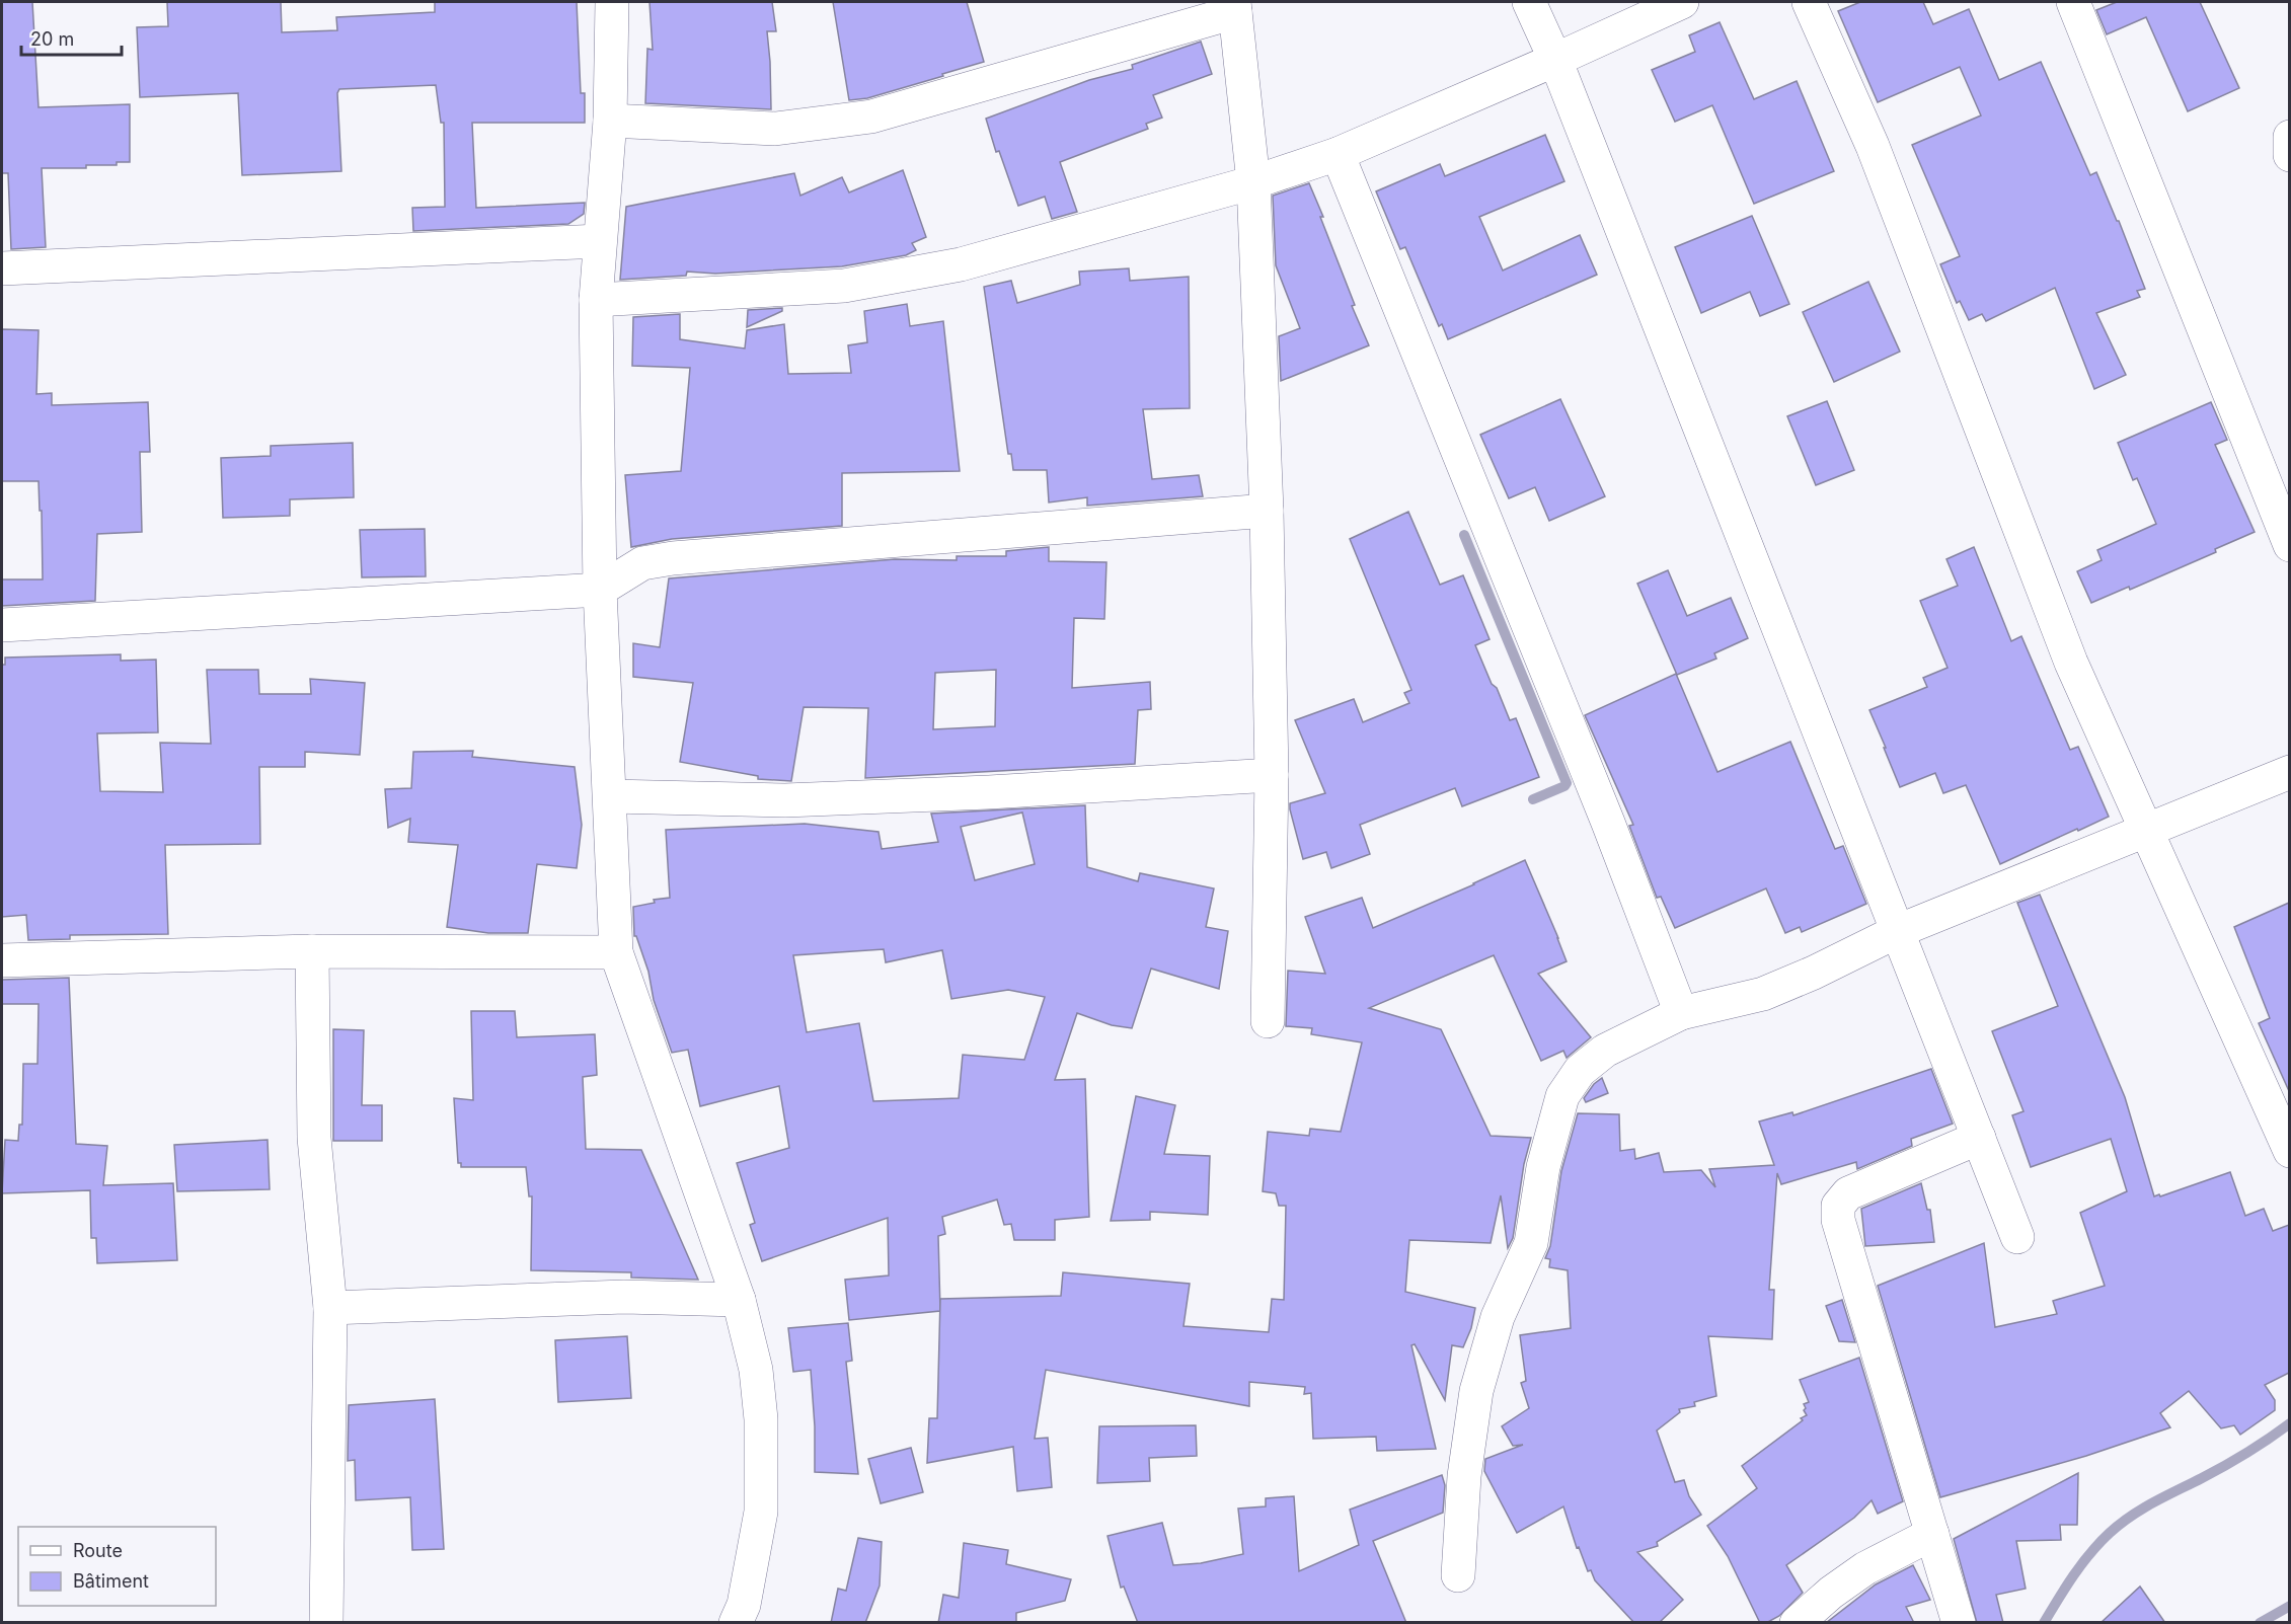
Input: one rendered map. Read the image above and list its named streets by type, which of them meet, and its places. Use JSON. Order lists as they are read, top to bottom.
{
  "legend": ["Route", "Bâtiment"],
  "scale_bar": "20 m"
}
